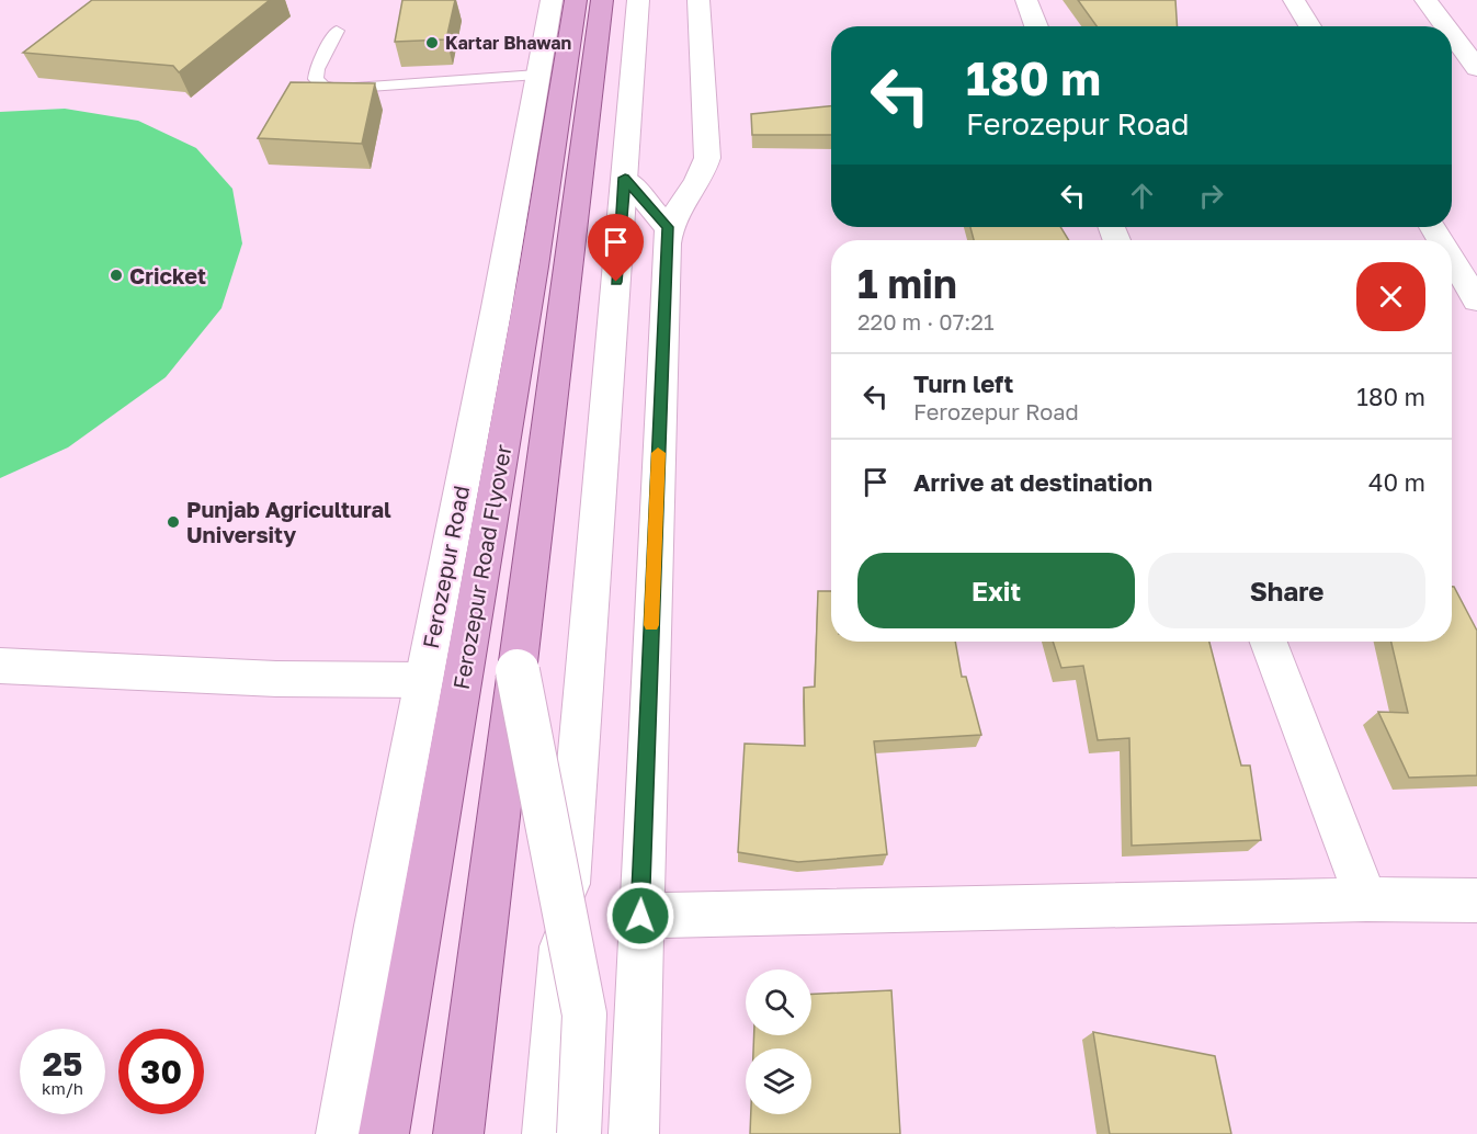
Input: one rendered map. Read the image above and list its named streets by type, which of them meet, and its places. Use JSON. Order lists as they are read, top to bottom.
{
  "streets": {
    "main road": ["Ferozepur Road", "Ferozepur Road Flyover"]
  },
  "places": ["Kartar Bhawan", "Cricket", "Punjab Agricultural University"],
  "page": {
    "turn": ["180 m", "Ferozepur Road"],
    "heading": ["1 min", "220 m · 07:21"],
    "list": [
      {
        "name": "Turn left",
        "note": "Ferozepur Road",
        "value": "180 m"
      },
      {
        "name": "Arrive at destination",
        "value": "40 m"
      }
    ],
    "buttons": ["Exit", "Share"],
    "speed": "25 km/h",
    "limit": "30"
  }
}
